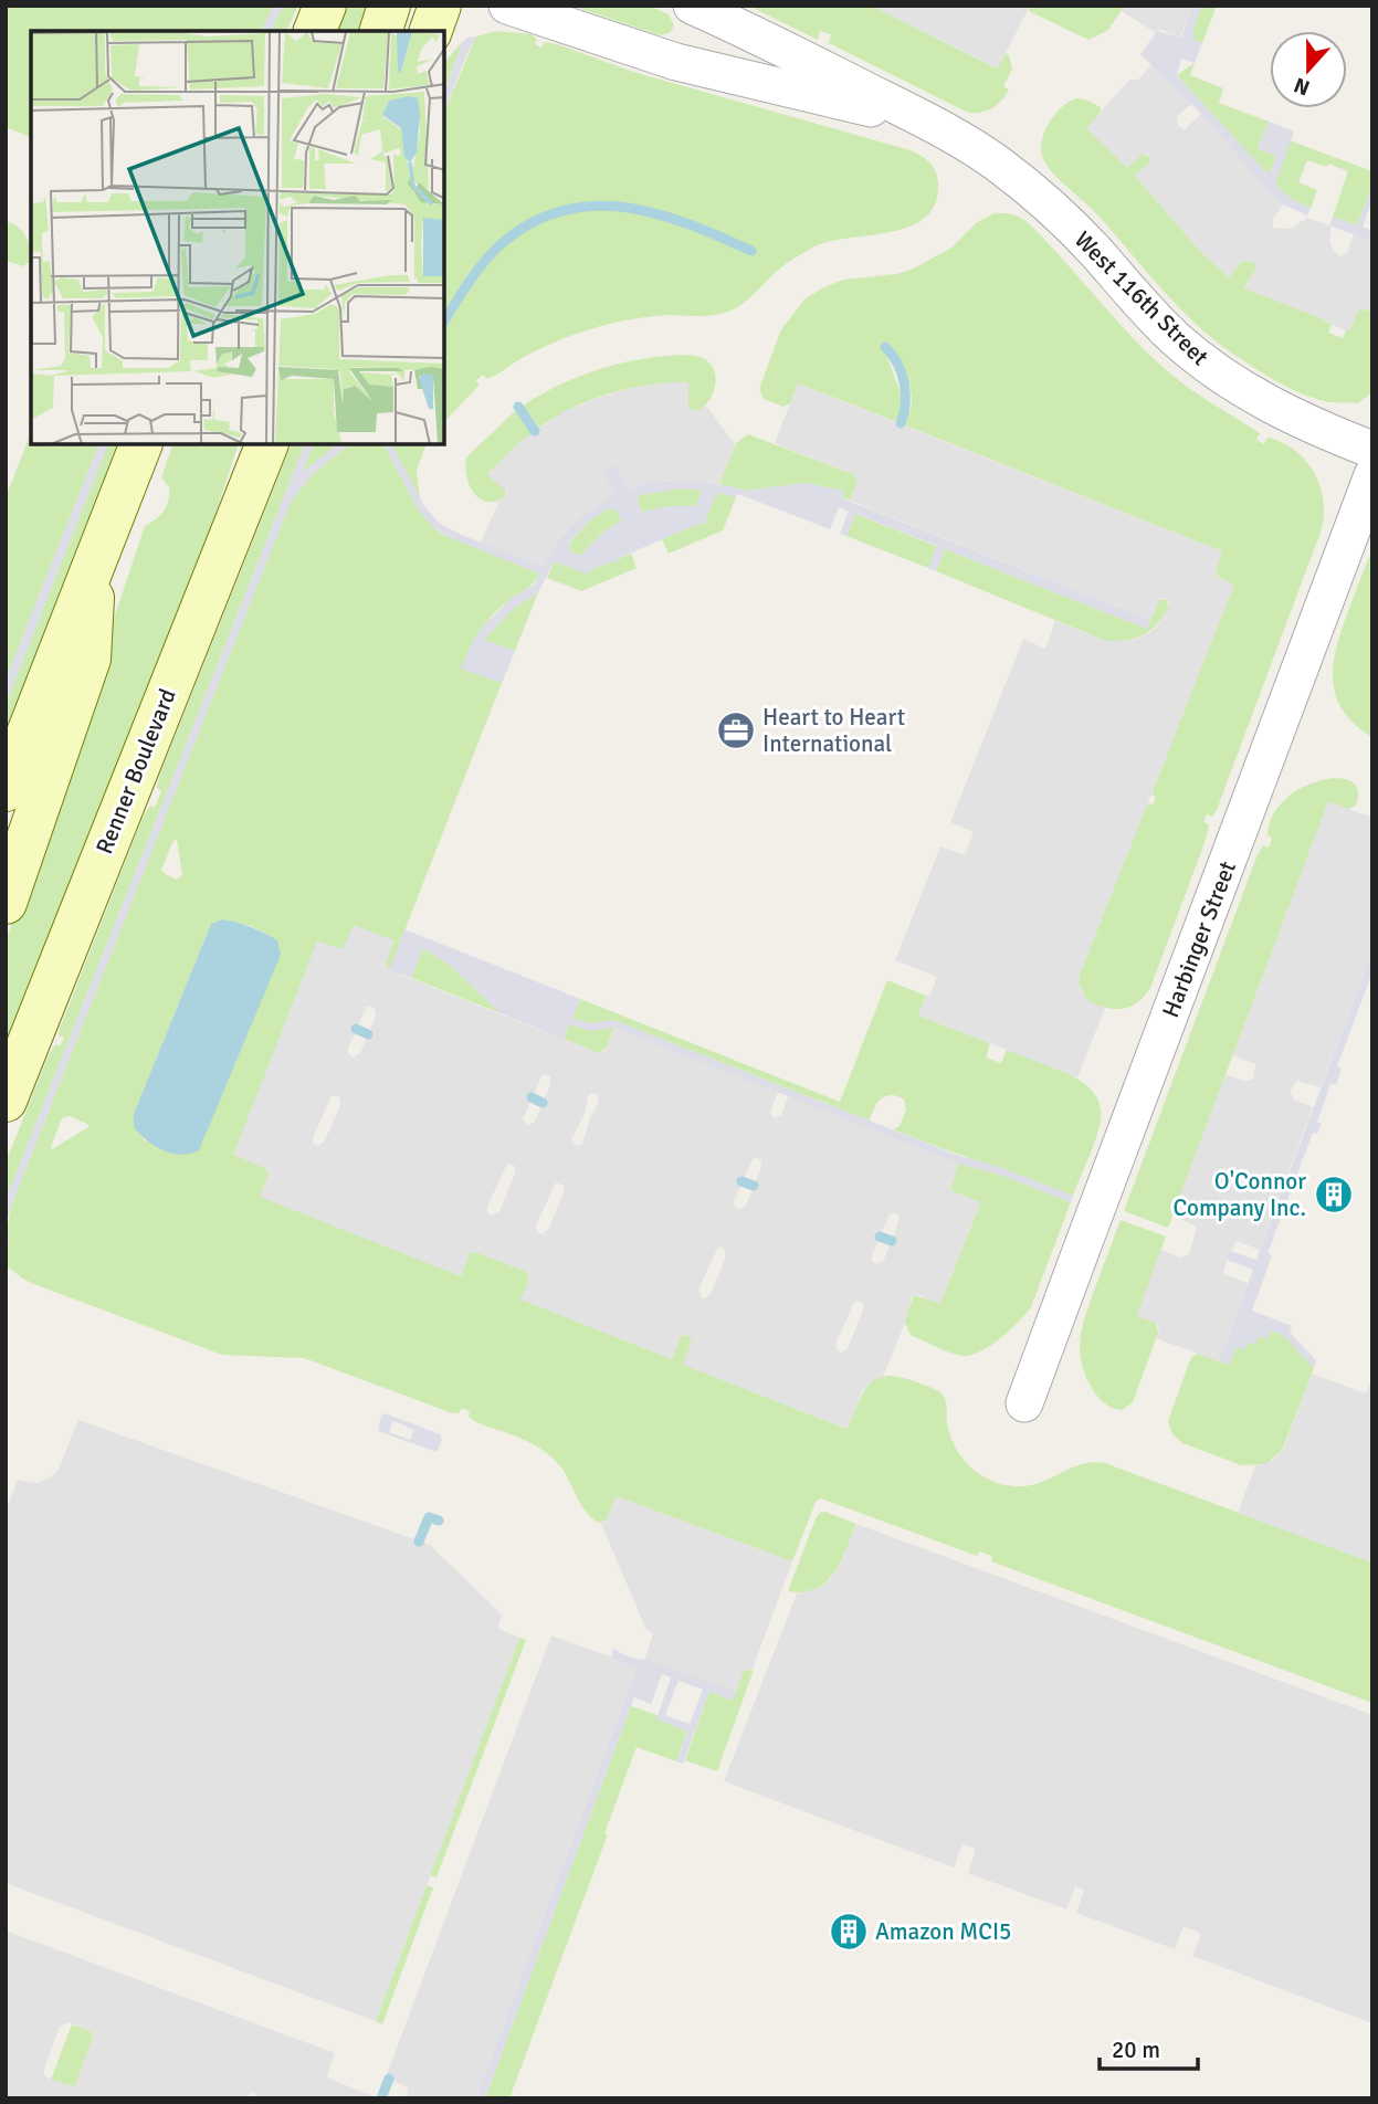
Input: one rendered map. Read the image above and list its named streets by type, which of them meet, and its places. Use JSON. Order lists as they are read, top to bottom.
{
  "streets": {
    "main road": ["Renner Boulevard"],
    "street": ["West 116th Street", "Harbinger Street"]
  },
  "places": {
    "office": ["Heart to Heart International"],
    "building": ["O'Connor Company Inc.", "Amazon MCI5"]
  },
  "scale_bar": "20 m",
  "north": "bottom"
}
